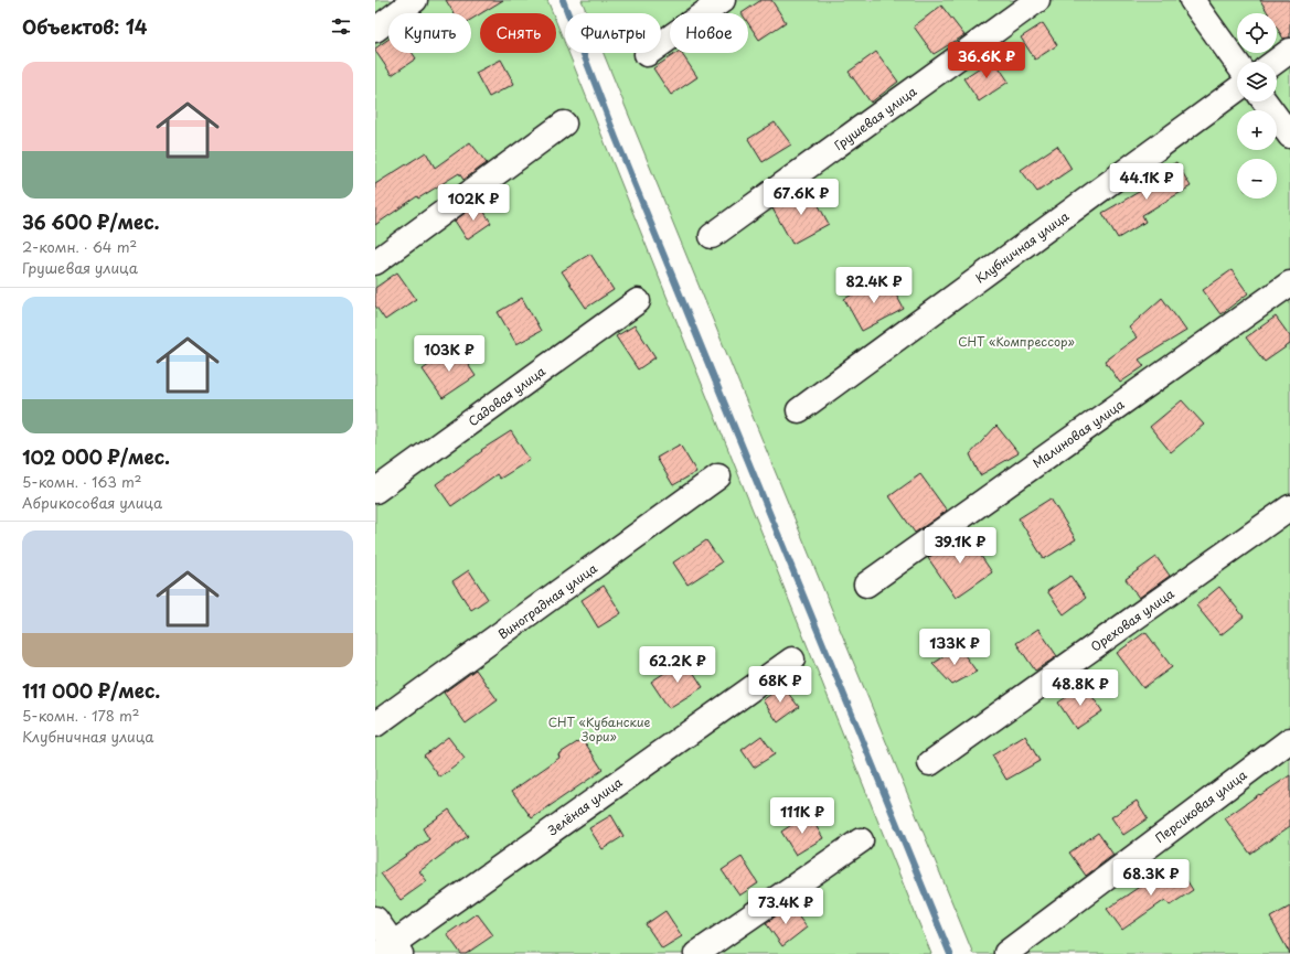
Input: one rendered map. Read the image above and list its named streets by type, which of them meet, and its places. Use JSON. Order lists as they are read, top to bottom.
{
  "streets": {
    "street": [
      "Грушевая улица",
      "Клубничная улица",
      "Садовая улица",
      "Малиновая улица",
      "Виноградная улица",
      "Ореховая улица",
      "Зелёная улица",
      "Персиковая улица"
    ]
  },
  "parks": ["СНТ «Компрессор»", "СНТ «Кубанские Зори»"],
  "page": {
    "heading": "Объектов: 14",
    "map_buttons": ["+", "−"],
    "chip": [
      "Купить",
      "Снять",
      "Фильтры",
      "Новое"
    ],
    "price": [
      "36.6K ₽",
      "44.1K ₽",
      "67.6K ₽",
      "102K ₽",
      "82.4K ₽",
      "103K ₽",
      "39.1K ₽",
      "133K ₽",
      "62.2K ₽",
      "68K ₽",
      "48.8K ₽",
      "111K ₽",
      "68.3K ₽",
      "73.4K ₽"
    ],
    "list": [
      {
        "name": "36 600 ₽/мес.",
        "note": "2-комн. · 64 m² · Грушевая улица"
      },
      {
        "name": "102 000 ₽/мес.",
        "note": "5-комн. · 163 m² · Абрикосовая улица"
      },
      {
        "name": "111 000 ₽/мес.",
        "note": "5-комн. · 178 m² · Клубничная улица"
      }
    ]
  }
}
